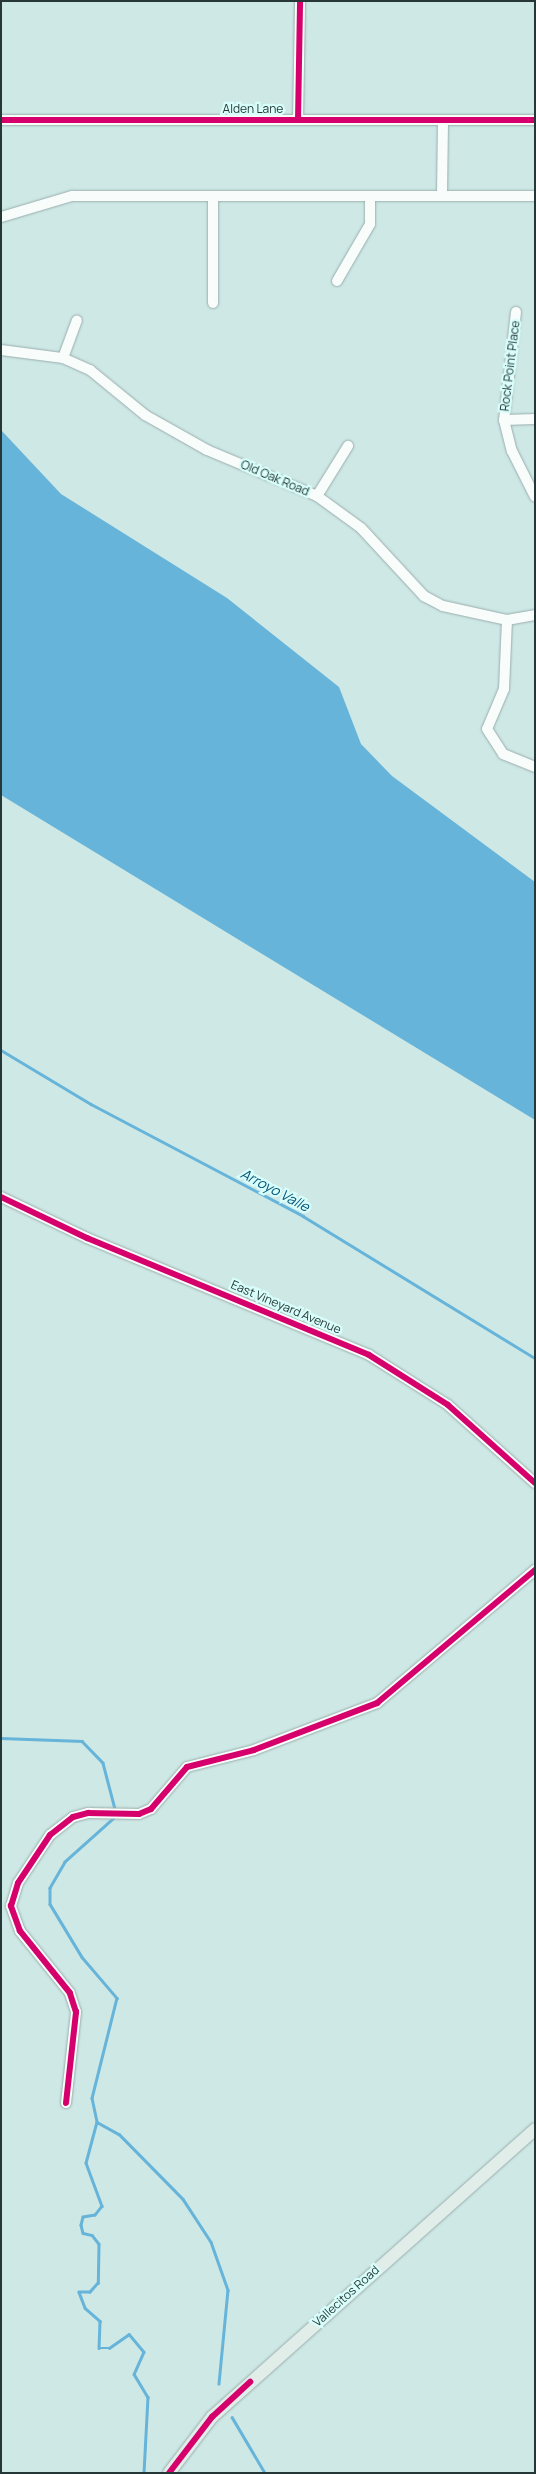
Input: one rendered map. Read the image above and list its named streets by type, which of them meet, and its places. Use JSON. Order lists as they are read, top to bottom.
{
  "streets": {
    "main road": ["Vallecitos Road"],
    "street": [
      "Alden Lane",
      "Rock Point Place",
      "Old Oak Road",
      "East Vineyard Avenue"
    ]
  },
  "water": ["Arroyo Valle"]
}
